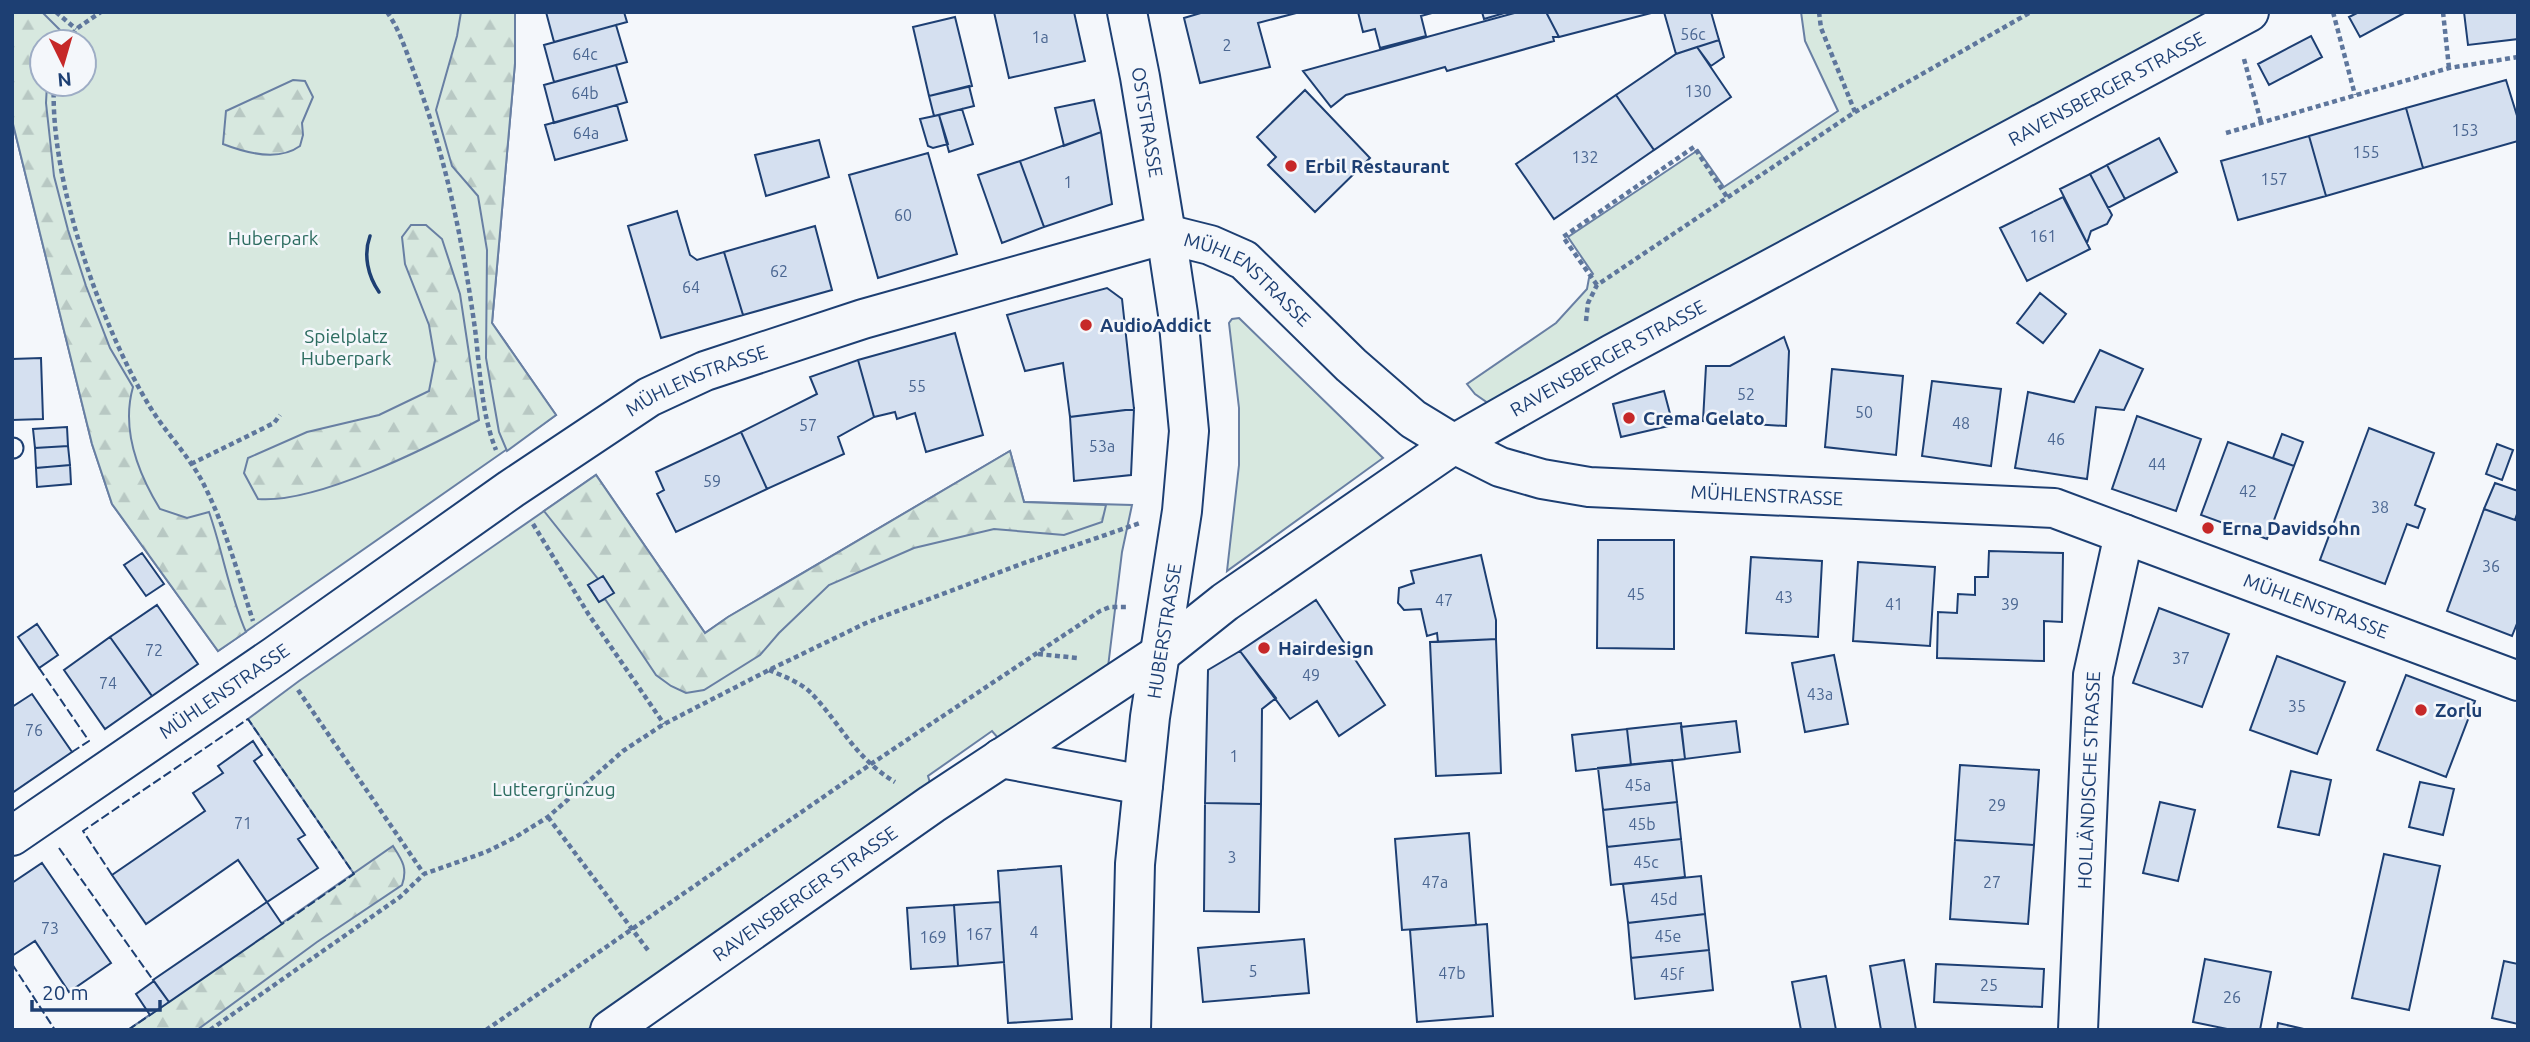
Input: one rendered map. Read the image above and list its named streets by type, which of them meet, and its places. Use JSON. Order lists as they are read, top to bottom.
{
  "streets": {
    "street": [
      "RAVENSBERGER STRASSE",
      "OSTSTRASSE",
      "MÜHLENSTRASSE",
      "HUBERSTRASSE",
      "HOLLÄNDISCHE STRASSE"
    ]
  },
  "crossings": [
    ["RAVENSBERGER STRASSE", "MÜHLENSTRASSE"],
    ["RAVENSBERGER STRASSE", "HUBERSTRASSE"],
    ["OSTSTRASSE", "MÜHLENSTRASSE"],
    ["OSTSTRASSE", "HUBERSTRASSE"],
    ["MÜHLENSTRASSE", "HUBERSTRASSE"],
    ["MÜHLENSTRASSE", "HOLLÄNDISCHE STRASSE"]
  ],
  "parks": ["Huberpark", "Spielplatz Huberpark", "Luttergrünzug"],
  "places": [
    "Erbil Restaurant",
    "AudioAddict",
    "Crema Gelato",
    "Erna Davidsohn",
    "Hairdesign",
    "Zorlu"
  ],
  "house_numbers": [
    "56c",
    "1a",
    "2",
    "64c",
    "130",
    "64b",
    "153",
    "64a",
    "155",
    "132",
    "157",
    "1",
    "60",
    "161",
    "62",
    "64",
    "55",
    "52",
    "50",
    "48",
    "57",
    "46",
    "53a",
    "44",
    "59",
    "42",
    "38",
    "36",
    "45",
    "43",
    "47",
    "41",
    "39",
    "72",
    "37",
    "49",
    "74",
    "43a",
    "35",
    "76",
    "1",
    "45a",
    "29",
    "71",
    "45b",
    "3",
    "45c",
    "47a",
    "27",
    "45d",
    "73",
    "4",
    "167",
    "45e",
    "169",
    "5",
    "47b",
    "45f",
    "25",
    "26"
  ],
  "scale_bar": "20 m",
  "north": "bottom"
}
